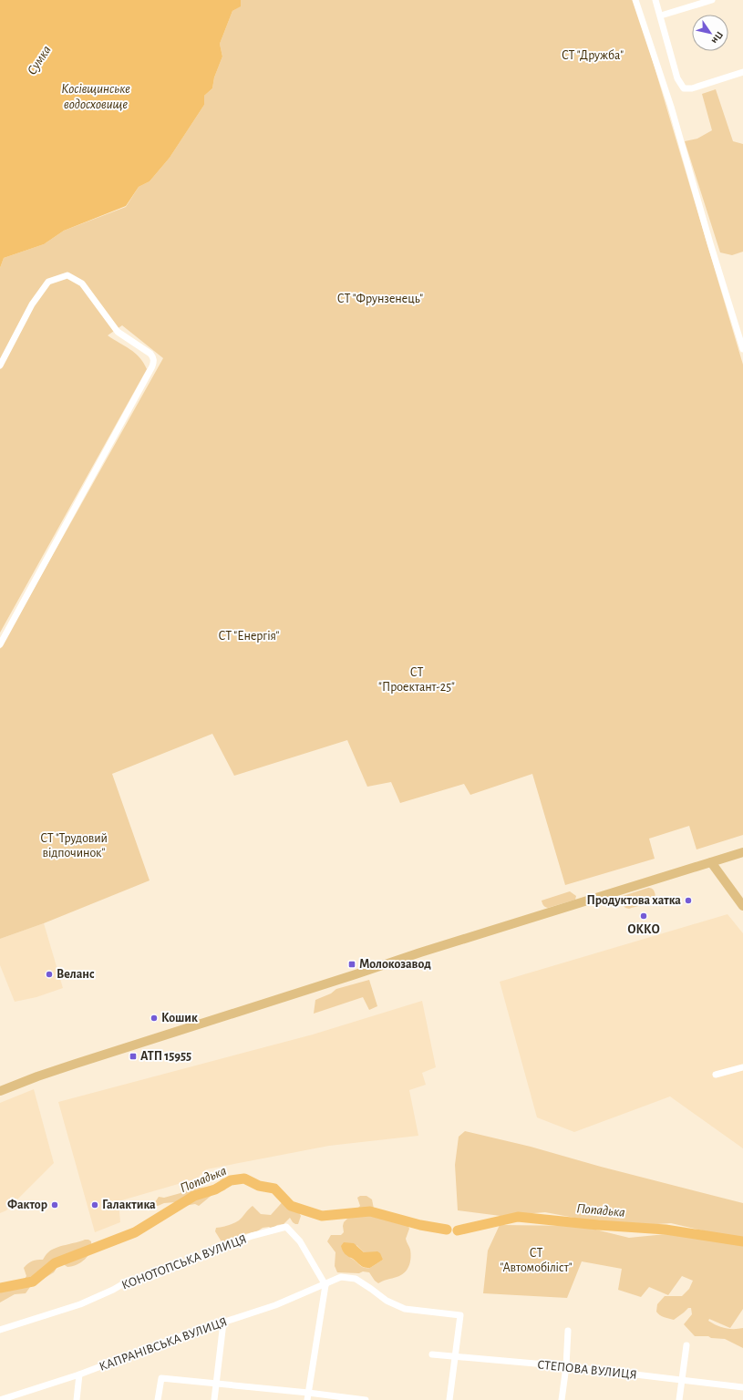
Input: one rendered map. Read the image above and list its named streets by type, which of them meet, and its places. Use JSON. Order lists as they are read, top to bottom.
{
  "streets": {
    "street": ["КОНОТОПСЬКА ВУЛИЦЯ", "КАПРАНІВСЬКА ВУЛИЦЯ", "СТЕПОВА ВУЛИЦЯ"]
  },
  "crossings": [
    ["КОНОТОПСЬКА ВУЛИЦЯ", "КАПРАНІВСЬКА ВУЛИЦЯ"],
    ["КАПРАНІВСЬКА ВУЛИЦЯ", "СТЕПОВА ВУЛИЦЯ"]
  ],
  "water": ["Сумка", "Косівщинське водосховище", "Попадька"],
  "parks": [
    "СТ \"Дружба\"",
    "СТ \"Фрунзенець\"",
    "СТ \"Енергія\"",
    "СТ \"Проектант-25\"",
    "СТ \"Трудовий відпочинок\"",
    "СТ \"Автомобіліст\""
  ],
  "places": {
    "other": [
      "Продуктова хатка",
      "ОККО",
      "Веланс",
      "Кошик",
      "Фактор",
      "Галактика"
    ],
    "transit": ["Молокозавод", "АТП 15955"]
  },
  "north": "bottom right"
}
